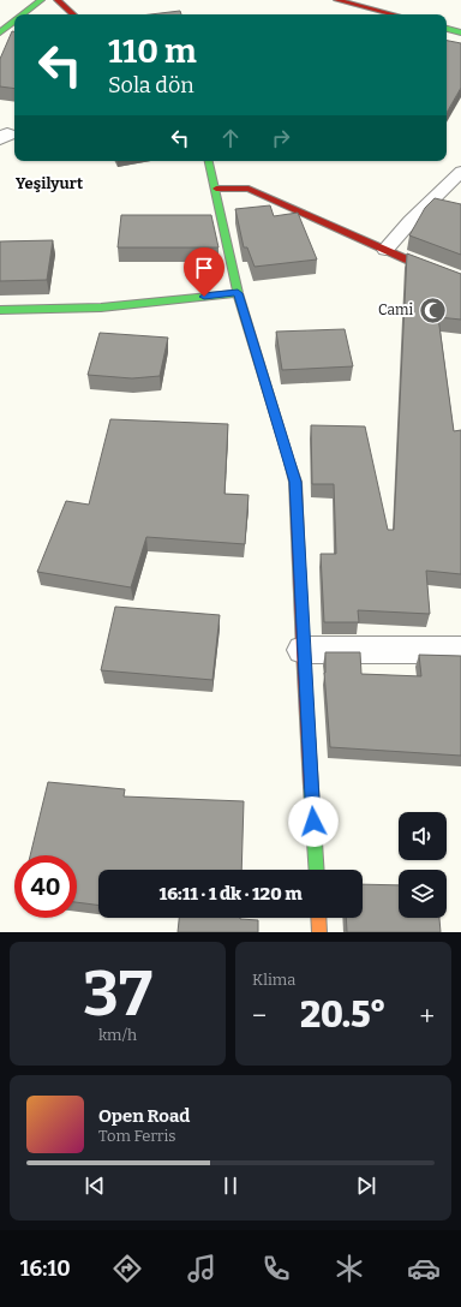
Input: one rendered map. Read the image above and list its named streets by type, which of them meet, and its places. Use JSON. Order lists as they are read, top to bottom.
{
  "districts": ["Yeşilyurt"],
  "places": {
    "mosque": ["Cami"]
  },
  "page": {
    "turn": ["110 m", "Sola dön"],
    "limit": "40",
    "trip": "16:11 · 1 dk · 120 m",
    "tile": [
      ["37", "km/h"],
      "Klima"
    ],
    "heat": ["−", "20.5°", "+"],
    "song": ["Open Road", "Tom Ferris"],
    "tabs": "16:10"
  }
}
